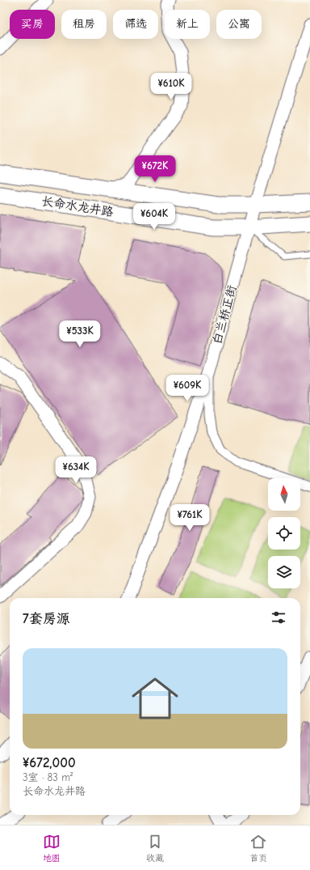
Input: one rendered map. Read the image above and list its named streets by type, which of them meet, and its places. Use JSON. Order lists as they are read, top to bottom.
{
  "streets": {
    "street": ["长命水龙井路", "白兰桥正街"]
  },
  "crossings": [
    ["长命水龙井路", "白兰桥正街"]
  ],
  "north": "top",
  "page": {
    "chip": [
      "买房",
      "租房",
      "筛选",
      "新上",
      "公寓"
    ],
    "price": [
      "¥610K",
      "¥672K",
      "¥604K",
      "¥533K",
      "¥609K",
      "¥634K",
      "¥761K"
    ],
    "heading": "7套房源",
    "list": [
      {
        "name": "¥672,000",
        "note": "3室 · 83 m² · 长命水龙井路"
      }
    ],
    "tabs": ["地图", "收藏", "首页"]
  }
}
